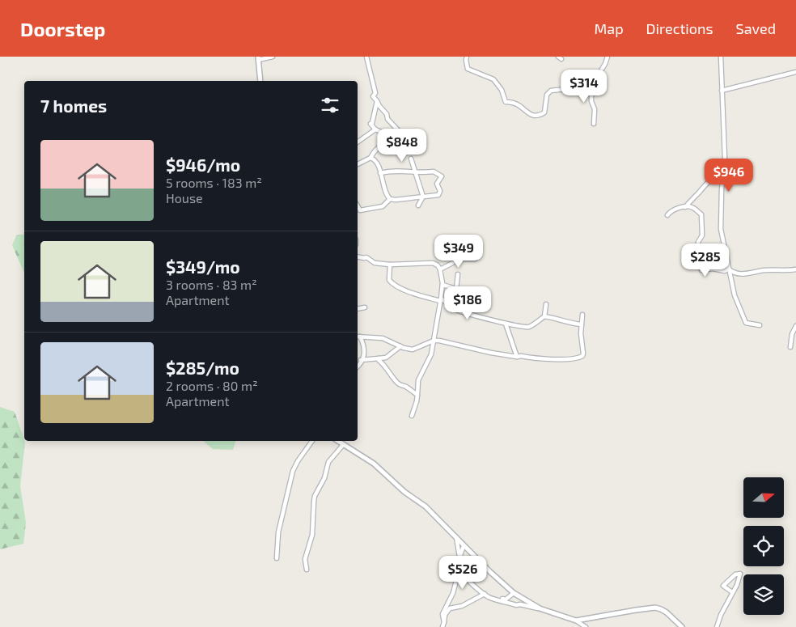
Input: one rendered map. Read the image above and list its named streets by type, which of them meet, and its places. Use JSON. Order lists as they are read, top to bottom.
{
  "north": "right",
  "page": {
    "header": "Doorstep",
    "nav": ["Map", "Directions", "Saved"],
    "price": [
      "$314",
      "$848",
      "$946",
      "$349",
      "$285",
      "$186",
      "$526"
    ],
    "heading": "7 homes",
    "list": [
      {
        "name": "$946/mo",
        "note": "5 rooms · 183 m² · House"
      },
      {
        "name": "$349/mo",
        "note": "3 rooms · 83 m² · Apartment"
      },
      {
        "name": "$285/mo",
        "note": "2 rooms · 80 m² · Apartment"
      }
    ]
  }
}
